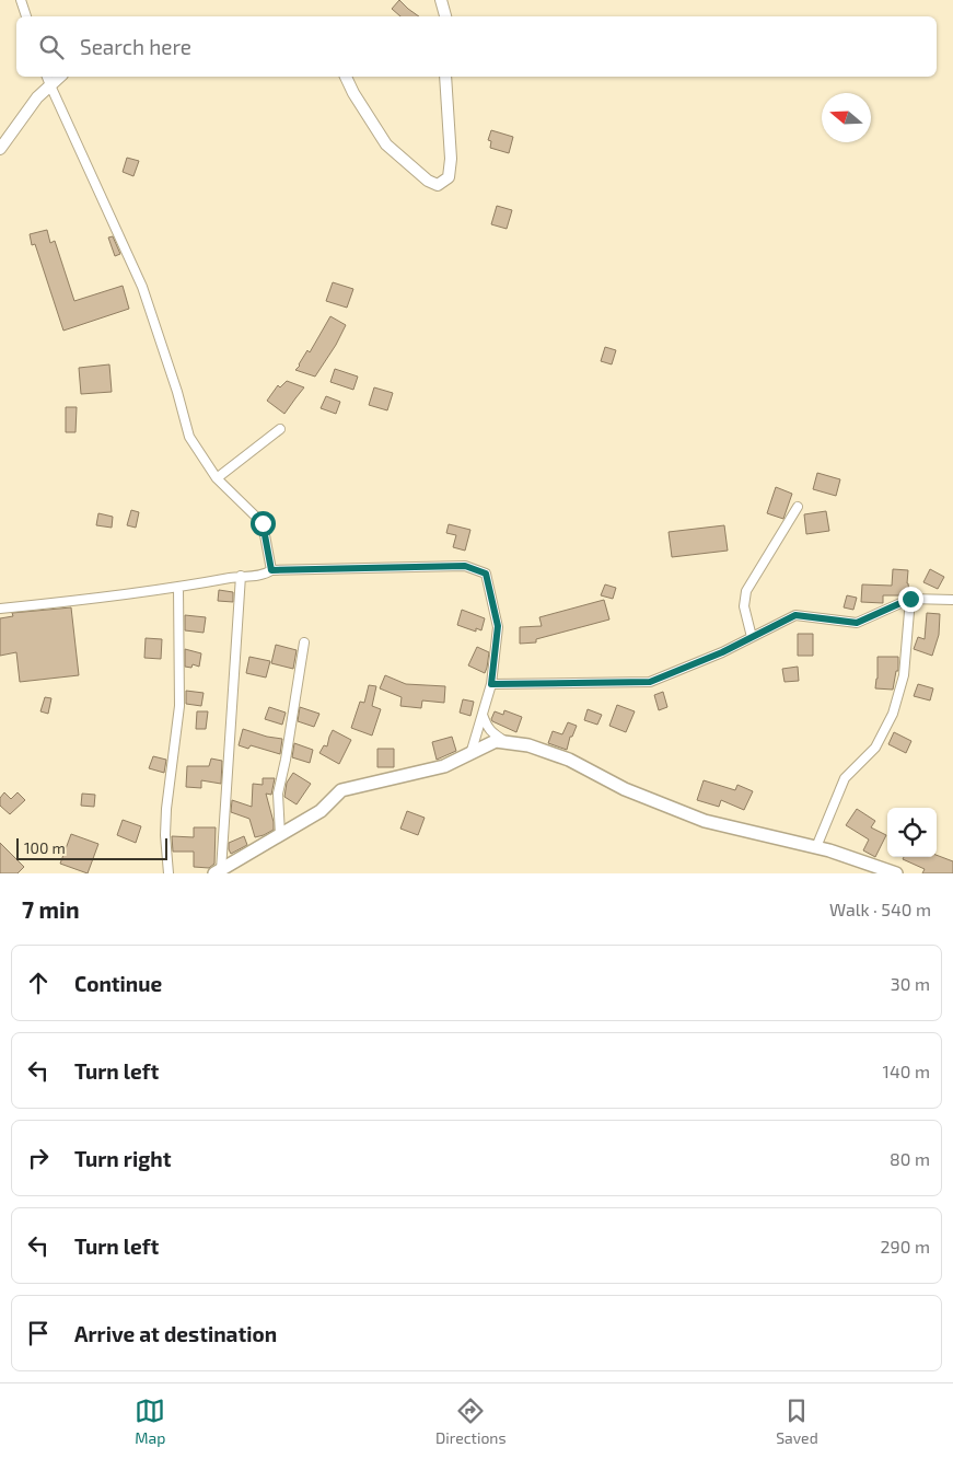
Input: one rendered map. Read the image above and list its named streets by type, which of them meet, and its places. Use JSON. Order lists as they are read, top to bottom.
{
  "scale_bar": "100 m",
  "north": "left",
  "page": {
    "search": "Search here",
    "scale": "100 m",
    "heading": ["7 min", "Walk · 540 m"],
    "list": [
      ["Continue", "30 m"],
      ["Turn left", "140 m"],
      ["Turn right", "80 m"],
      ["Turn left", "290 m"],
      "Arrive at destination"
    ],
    "nav": ["Map", "Directions", "Saved"]
  }
}
